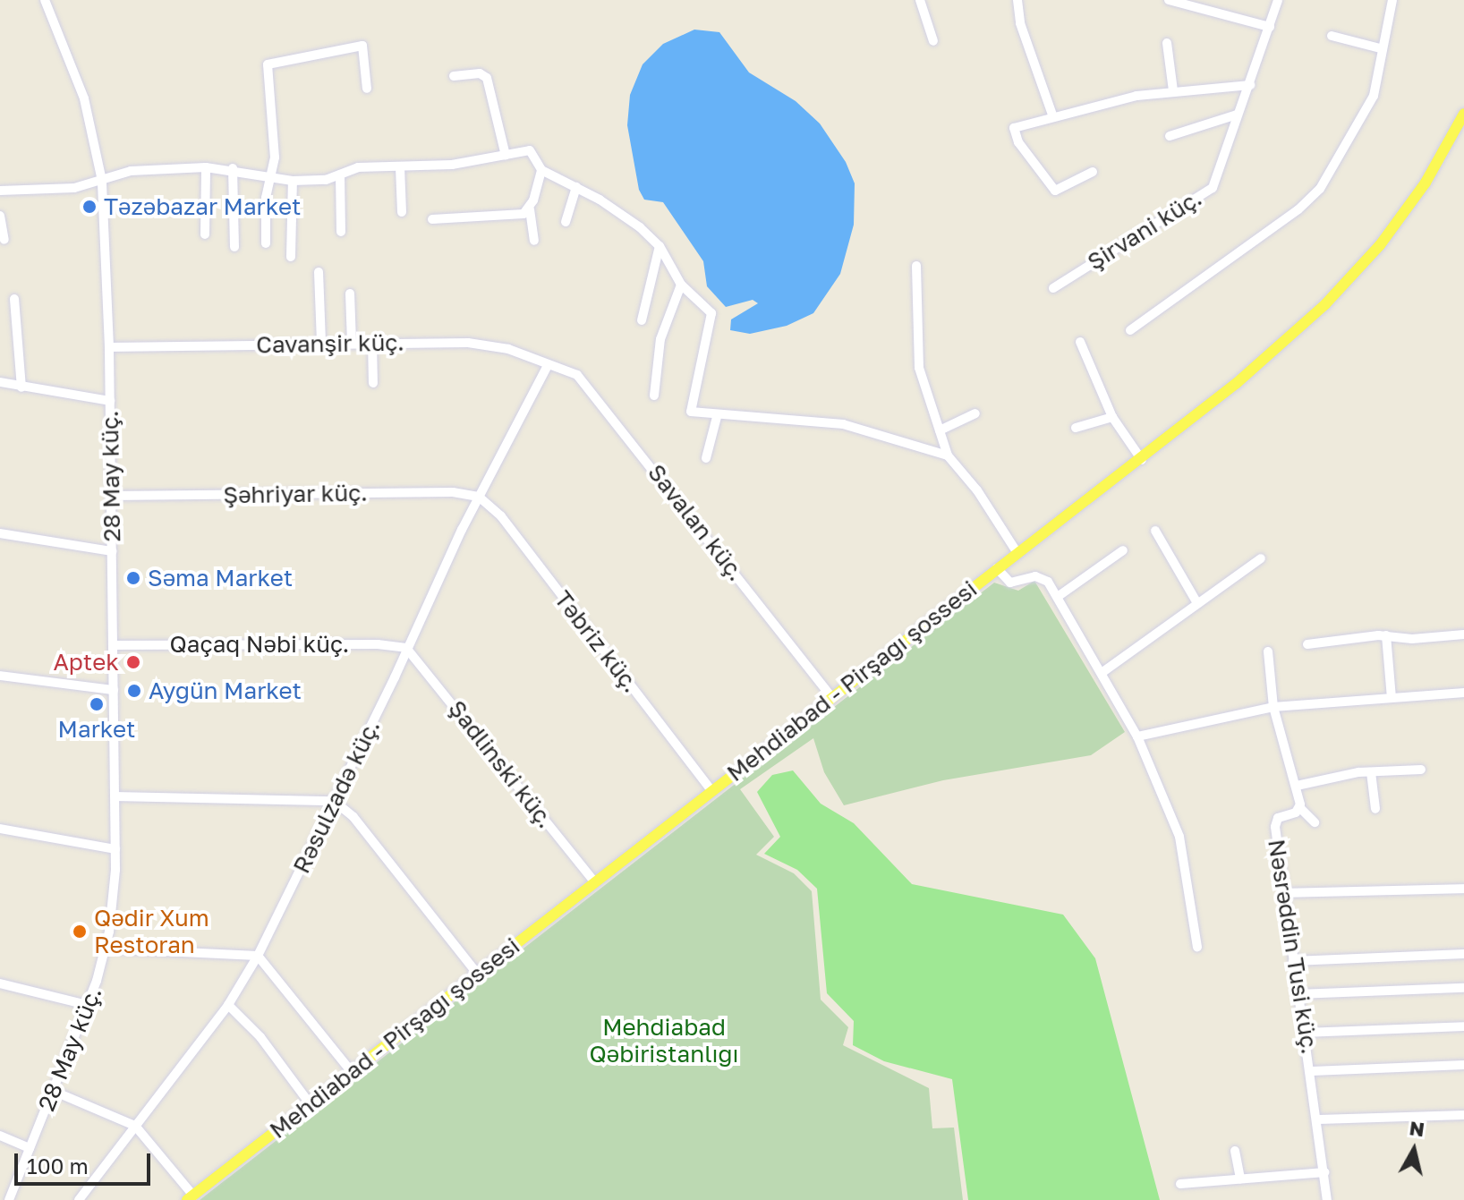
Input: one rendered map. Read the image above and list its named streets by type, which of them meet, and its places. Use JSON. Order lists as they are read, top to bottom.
{
  "streets": {
    "main road": ["Mehdiabad - Pirşağı şossesi"],
    "street": [
      "Şirvani küç.",
      "Cavanşir küç.",
      "28 May küç.",
      "Şəhriyar küç.",
      "Savalan küç.",
      "Təbriz küç.",
      "Qaçaq Nəbi küç.",
      "Şadlinski küç.",
      "Rəsulzadə küç.",
      "Nəsrəddin Tusi küç."
    ]
  },
  "crossings": [
    ["Cavanşir küç.", "28 May küç."],
    ["Cavanşir küç.", "Savalan küç."],
    ["Cavanşir küç.", "Rəsulzadə küç."],
    ["28 May küç.", "Şəhriyar küç."],
    ["28 May küç.", "Qaçaq Nəbi küç."],
    ["Şəhriyar küç.", "Təbriz küç."],
    ["Şəhriyar küç.", "Rəsulzadə küç."],
    ["Savalan küç.", "Mehdiabad - Pirşağı şossesi"],
    ["Savalan küç.", "Rəsulzadə küç."],
    ["Təbriz küç.", "Mehdiabad - Pirşağı şossesi"],
    ["Təbriz küç.", "Rəsulzadə küç."],
    ["Qaçaq Nəbi küç.", "Şadlinski küç."],
    ["Qaçaq Nəbi küç.", "Rəsulzadə küç."],
    ["Mehdiabad - Pirşağı şossesi", "Şadlinski küç."],
    ["Şadlinski küç.", "Rəsulzadə küç."]
  ],
  "parks": ["Mehdiabad Qəbiristanlığı"],
  "places": [
    "Təzəbazar Market",
    "Səma Market",
    "Aptek",
    "Aygün Market",
    "Market",
    "Qədir Xum Restoran"
  ],
  "scale_bar": "100 m",
  "north": "top"
}
